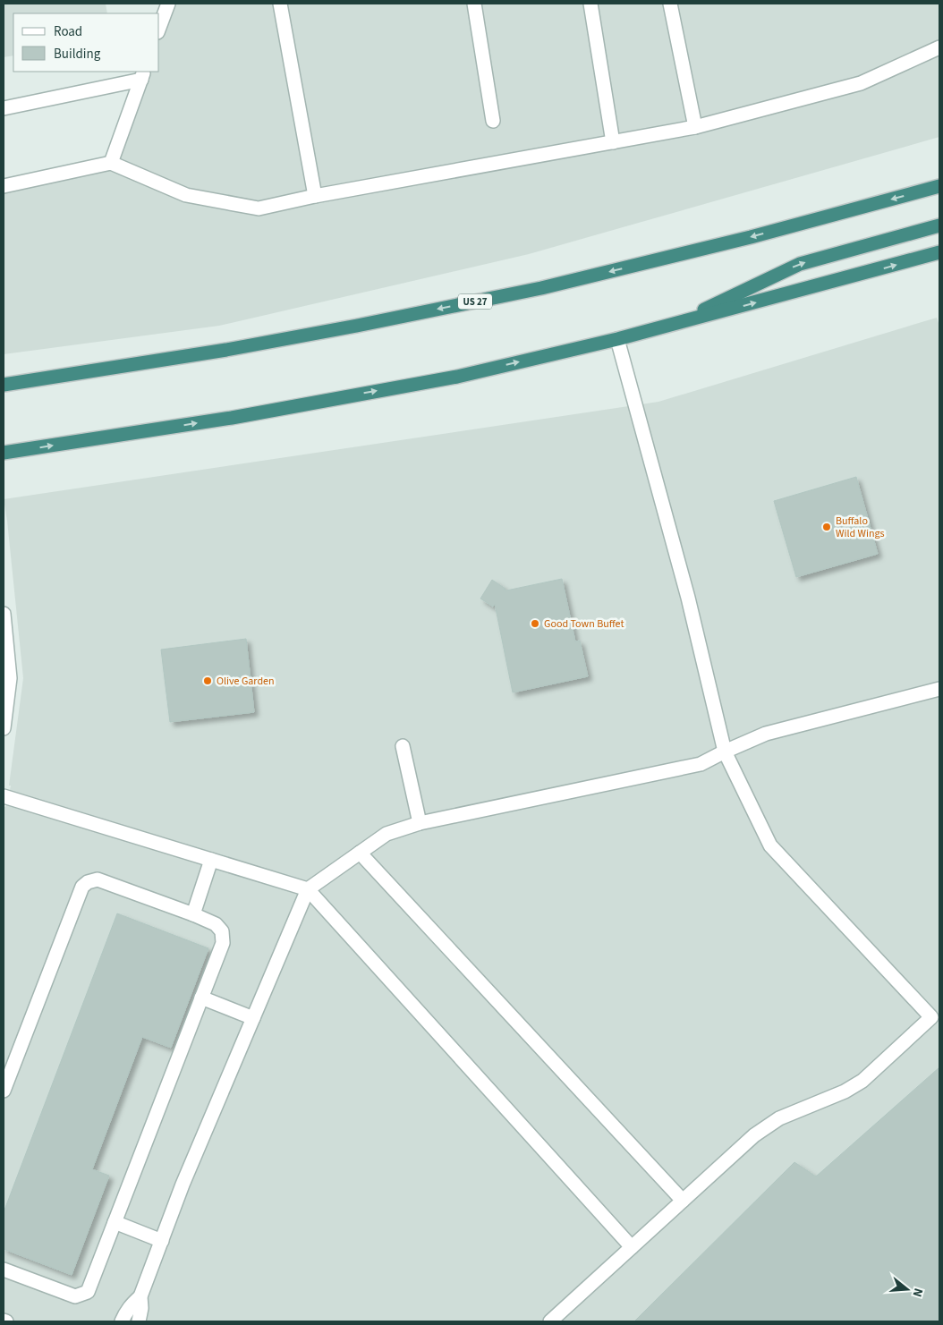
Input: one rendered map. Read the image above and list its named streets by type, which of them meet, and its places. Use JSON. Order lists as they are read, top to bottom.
{
  "streets": {
    "highway": ["US 27"]
  },
  "places": ["Buffalo Wild Wings", "Good Town Buffet", "Olive Garden"],
  "legend": ["Road", "Building"],
  "north": "right"
}
